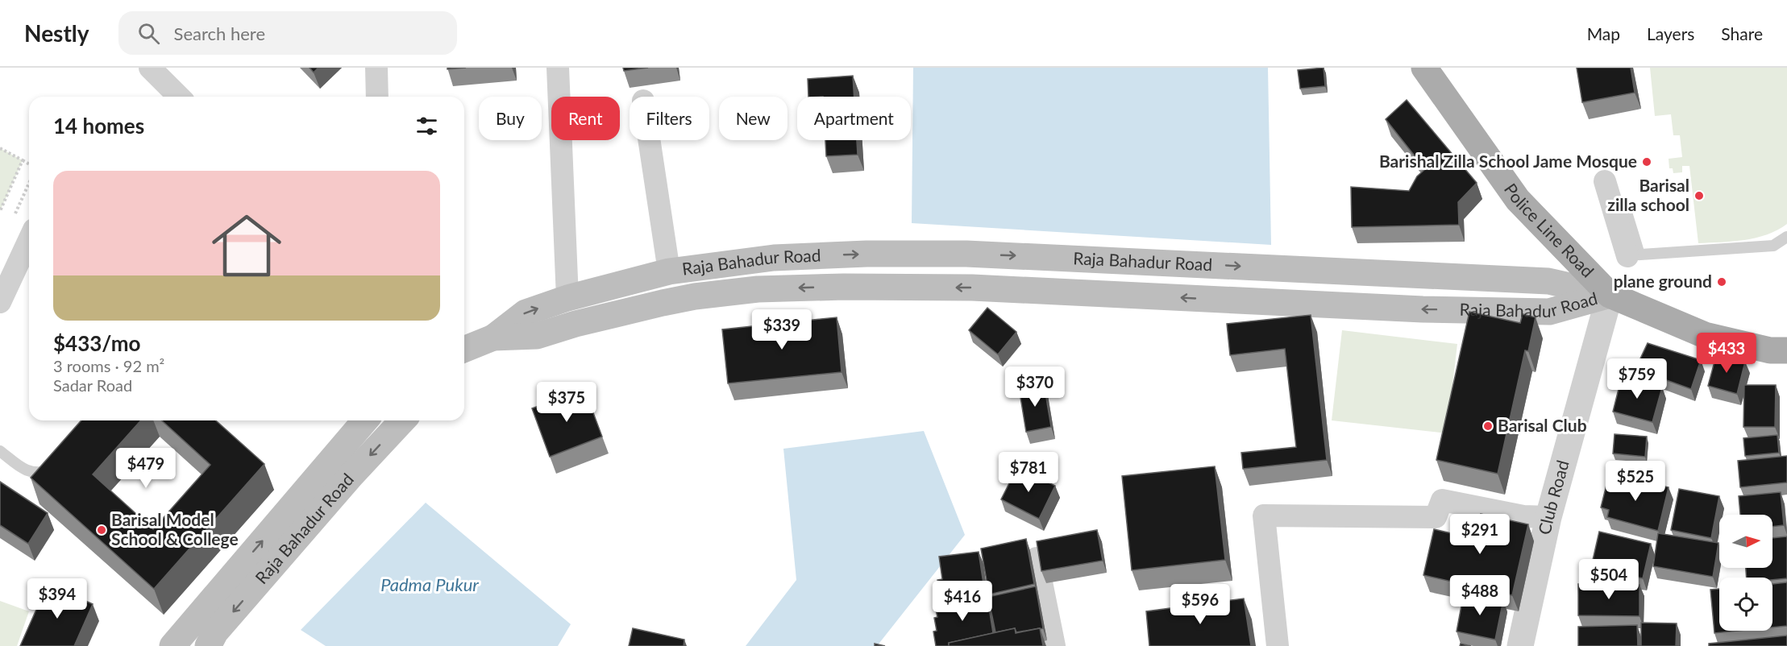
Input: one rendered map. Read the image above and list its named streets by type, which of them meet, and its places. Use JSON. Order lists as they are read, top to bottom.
{
  "streets": {
    "main road": ["Police Line Road", "Raja Bahadur Road"],
    "street": ["Club Road"]
  },
  "crossings": [
    ["Police Line Road", "Raja Bahadur Road"],
    ["Police Line Road", "Club Road"],
    ["Raja Bahadur Road", "Club Road"]
  ],
  "water": ["Padma Pukur"],
  "places": [
    "Barishal Zilla School Jame Mosque",
    "Barisal zilla school",
    "plane ground",
    "Barisal Club",
    "Barisal Model School & College"
  ],
  "north": "right",
  "page": {
    "header": "Nestly",
    "search": "Search here",
    "nav": ["Map", "Layers", "Share"],
    "chip": [
      "Buy",
      "Rent",
      "Filters",
      "New",
      "Apartment"
    ],
    "heading": "14 homes",
    "list": [
      {
        "name": "$433/mo",
        "note": "3 rooms · 92 m² · Sadar Road"
      }
    ],
    "price": [
      "$339",
      "$433",
      "$759",
      "$370",
      "$375",
      "$479",
      "$781",
      "$525",
      "$291",
      "$504",
      "$488",
      "$394",
      "$416",
      "$596"
    ]
  }
}
